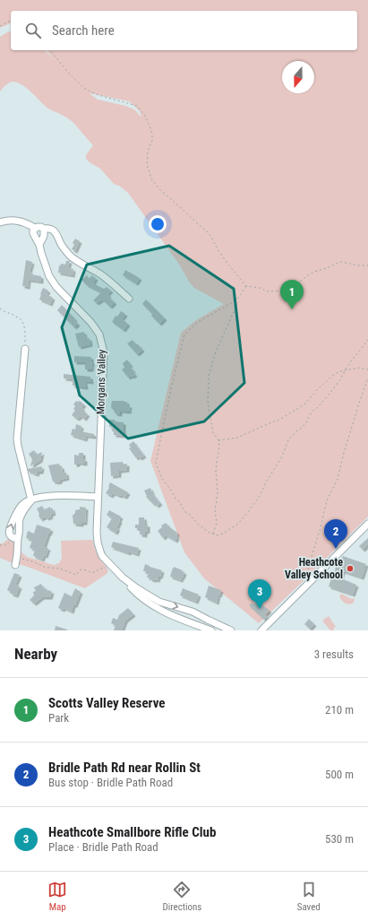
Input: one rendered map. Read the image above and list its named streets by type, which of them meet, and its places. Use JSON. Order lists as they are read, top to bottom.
{
  "streets": {
    "street": ["Morgans Valley"]
  },
  "places": ["Heathcote Valley School"],
  "north": "bottom",
  "page": {
    "search": "Search here",
    "pins": ["1", "2", "3"],
    "heading": ["Nearby", "3 results"],
    "list": [
      {
        "mark": "1",
        "name": "Scotts Valley Reserve",
        "note": "Park",
        "value": "210 m"
      },
      {
        "mark": "2",
        "name": "Bridle Path Rd near Rollin St",
        "note": "Bus stop · Bridle Path Road",
        "value": "500 m"
      },
      {
        "mark": "3",
        "name": "Heathcote Smallbore Rifle Club",
        "note": "Place · Bridle Path Road",
        "value": "530 m"
      }
    ],
    "nav": ["Map", "Directions", "Saved"]
  }
}
